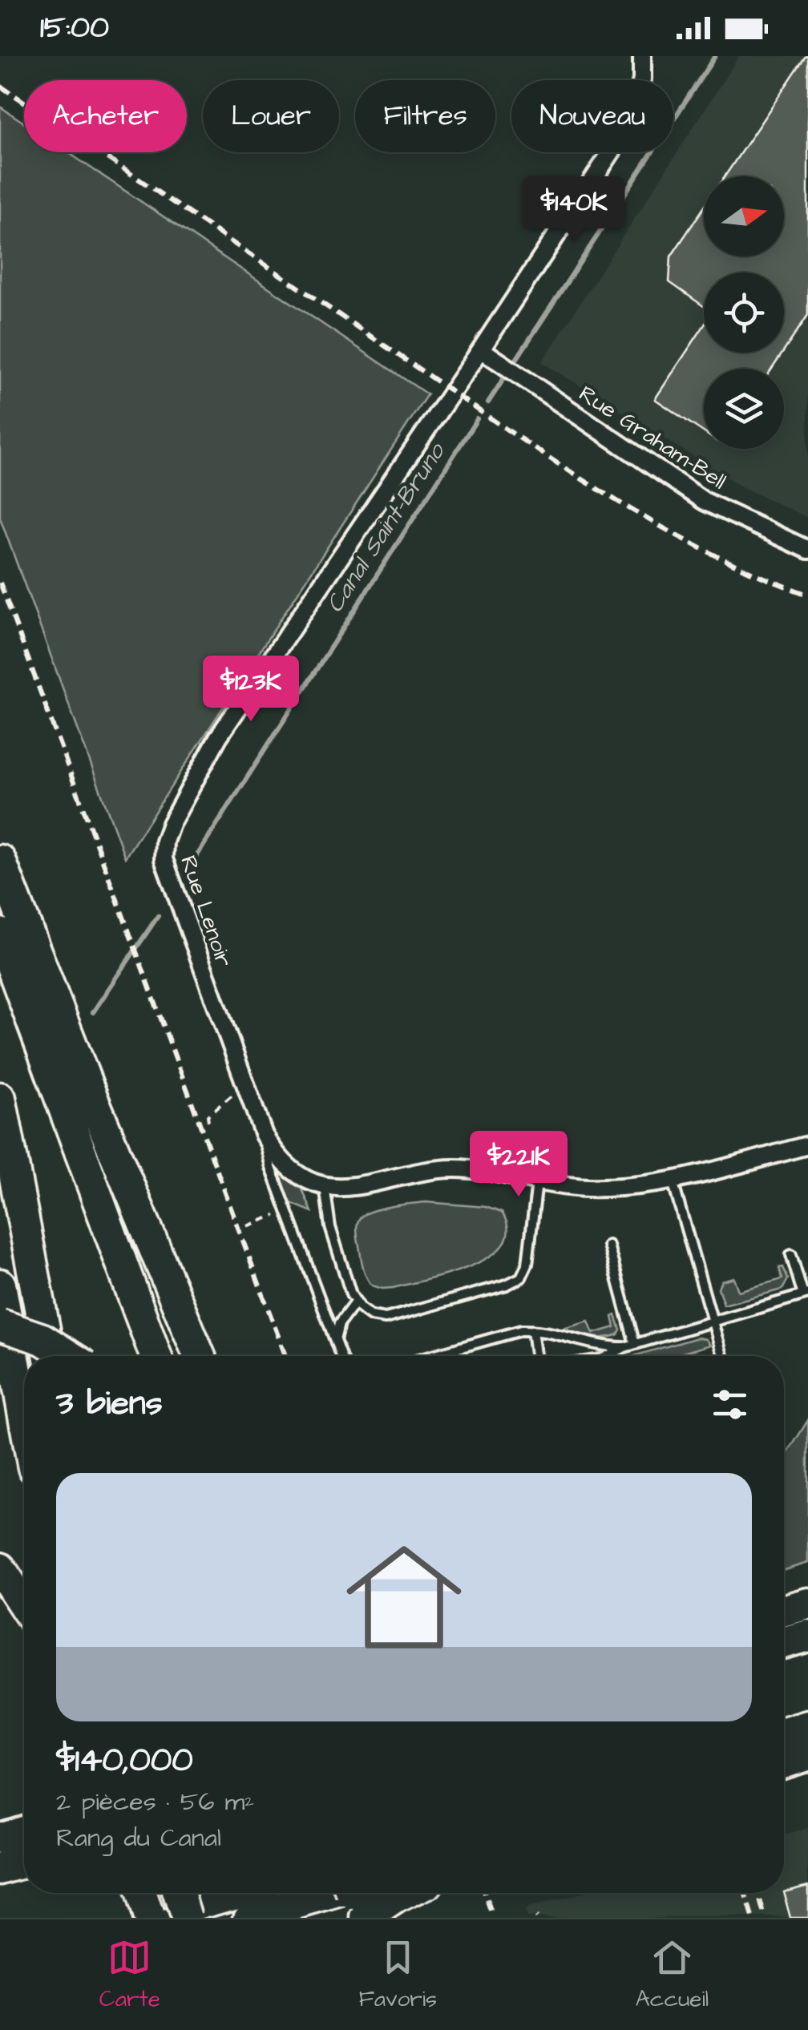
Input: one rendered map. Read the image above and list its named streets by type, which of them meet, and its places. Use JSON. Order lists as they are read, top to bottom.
{
  "streets": {
    "street": ["Rue Graham-Bell", "Rue Lenoir"]
  },
  "crossings": [
    ["Rue Graham-Bell", "Rue Lenoir"]
  ],
  "water": ["Canal Saint-Bruno"],
  "north": "right",
  "page": {
    "status": "15:00",
    "chip": [
      "Acheter",
      "Louer",
      "Filtres",
      "Nouveau"
    ],
    "price": ["$140K", "$123K", "$221K"],
    "heading": "3 biens",
    "list": [
      {
        "name": "$140,000",
        "note": "2 pièces · 56 m² · Rang du Canal"
      }
    ],
    "tabs": ["Carte", "Favoris", "Accueil"]
  }
}
